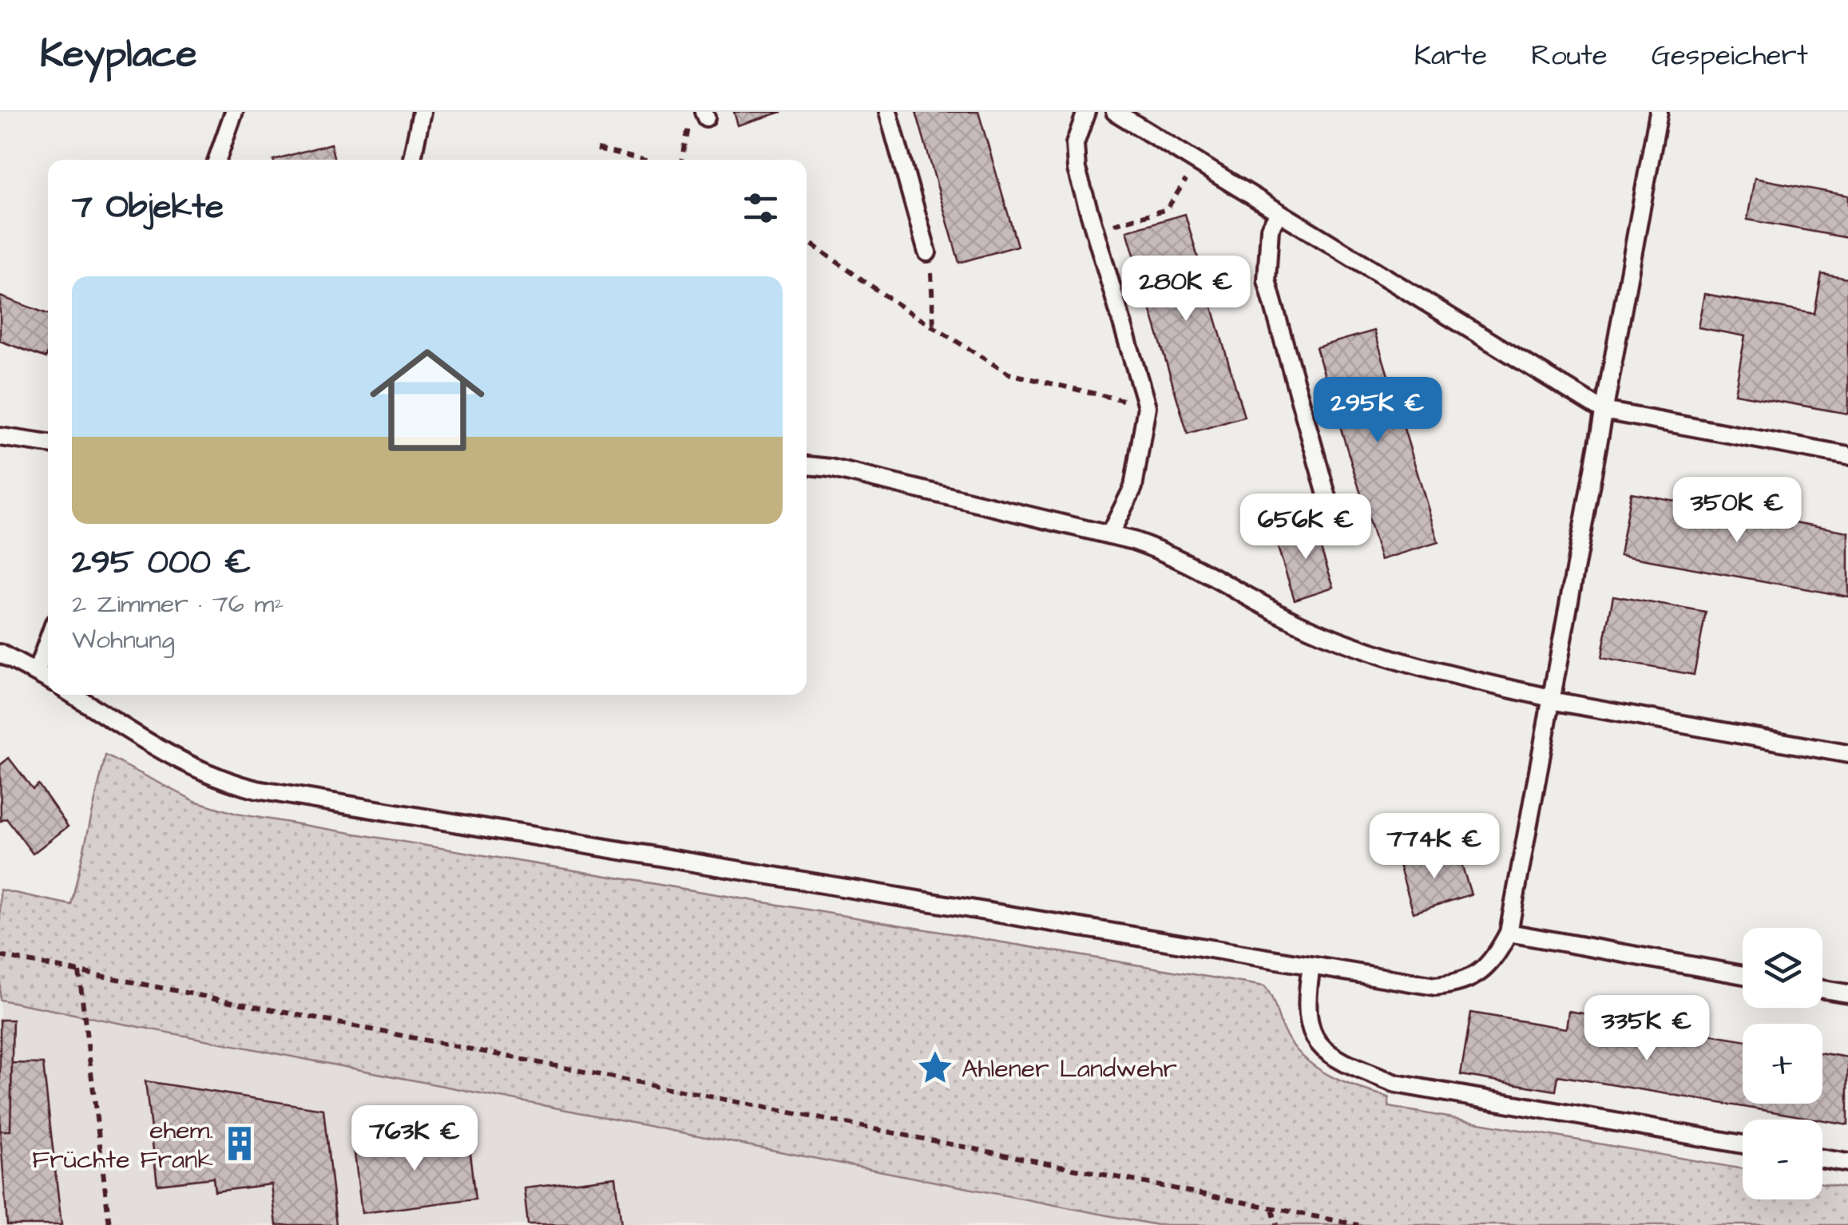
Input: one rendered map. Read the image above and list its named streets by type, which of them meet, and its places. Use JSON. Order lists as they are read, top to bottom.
{
  "places": {
    "place": ["Ahlener Landwehr"],
    "building": ["ehem. Früchte Frank"]
  },
  "page": {
    "header": "Keyplace",
    "nav": ["Karte", "Route", "Gespeichert"],
    "heading": "7 Objekte",
    "price": [
      "280K €",
      "295K €",
      "350K €",
      "656K €",
      "774K €",
      "335K €",
      "763K €"
    ],
    "list": [
      {
        "name": "295 000 €",
        "note": "2 Zimmer · 76 m² · Wohnung"
      }
    ],
    "map_buttons": ["+", "−"]
  }
}
